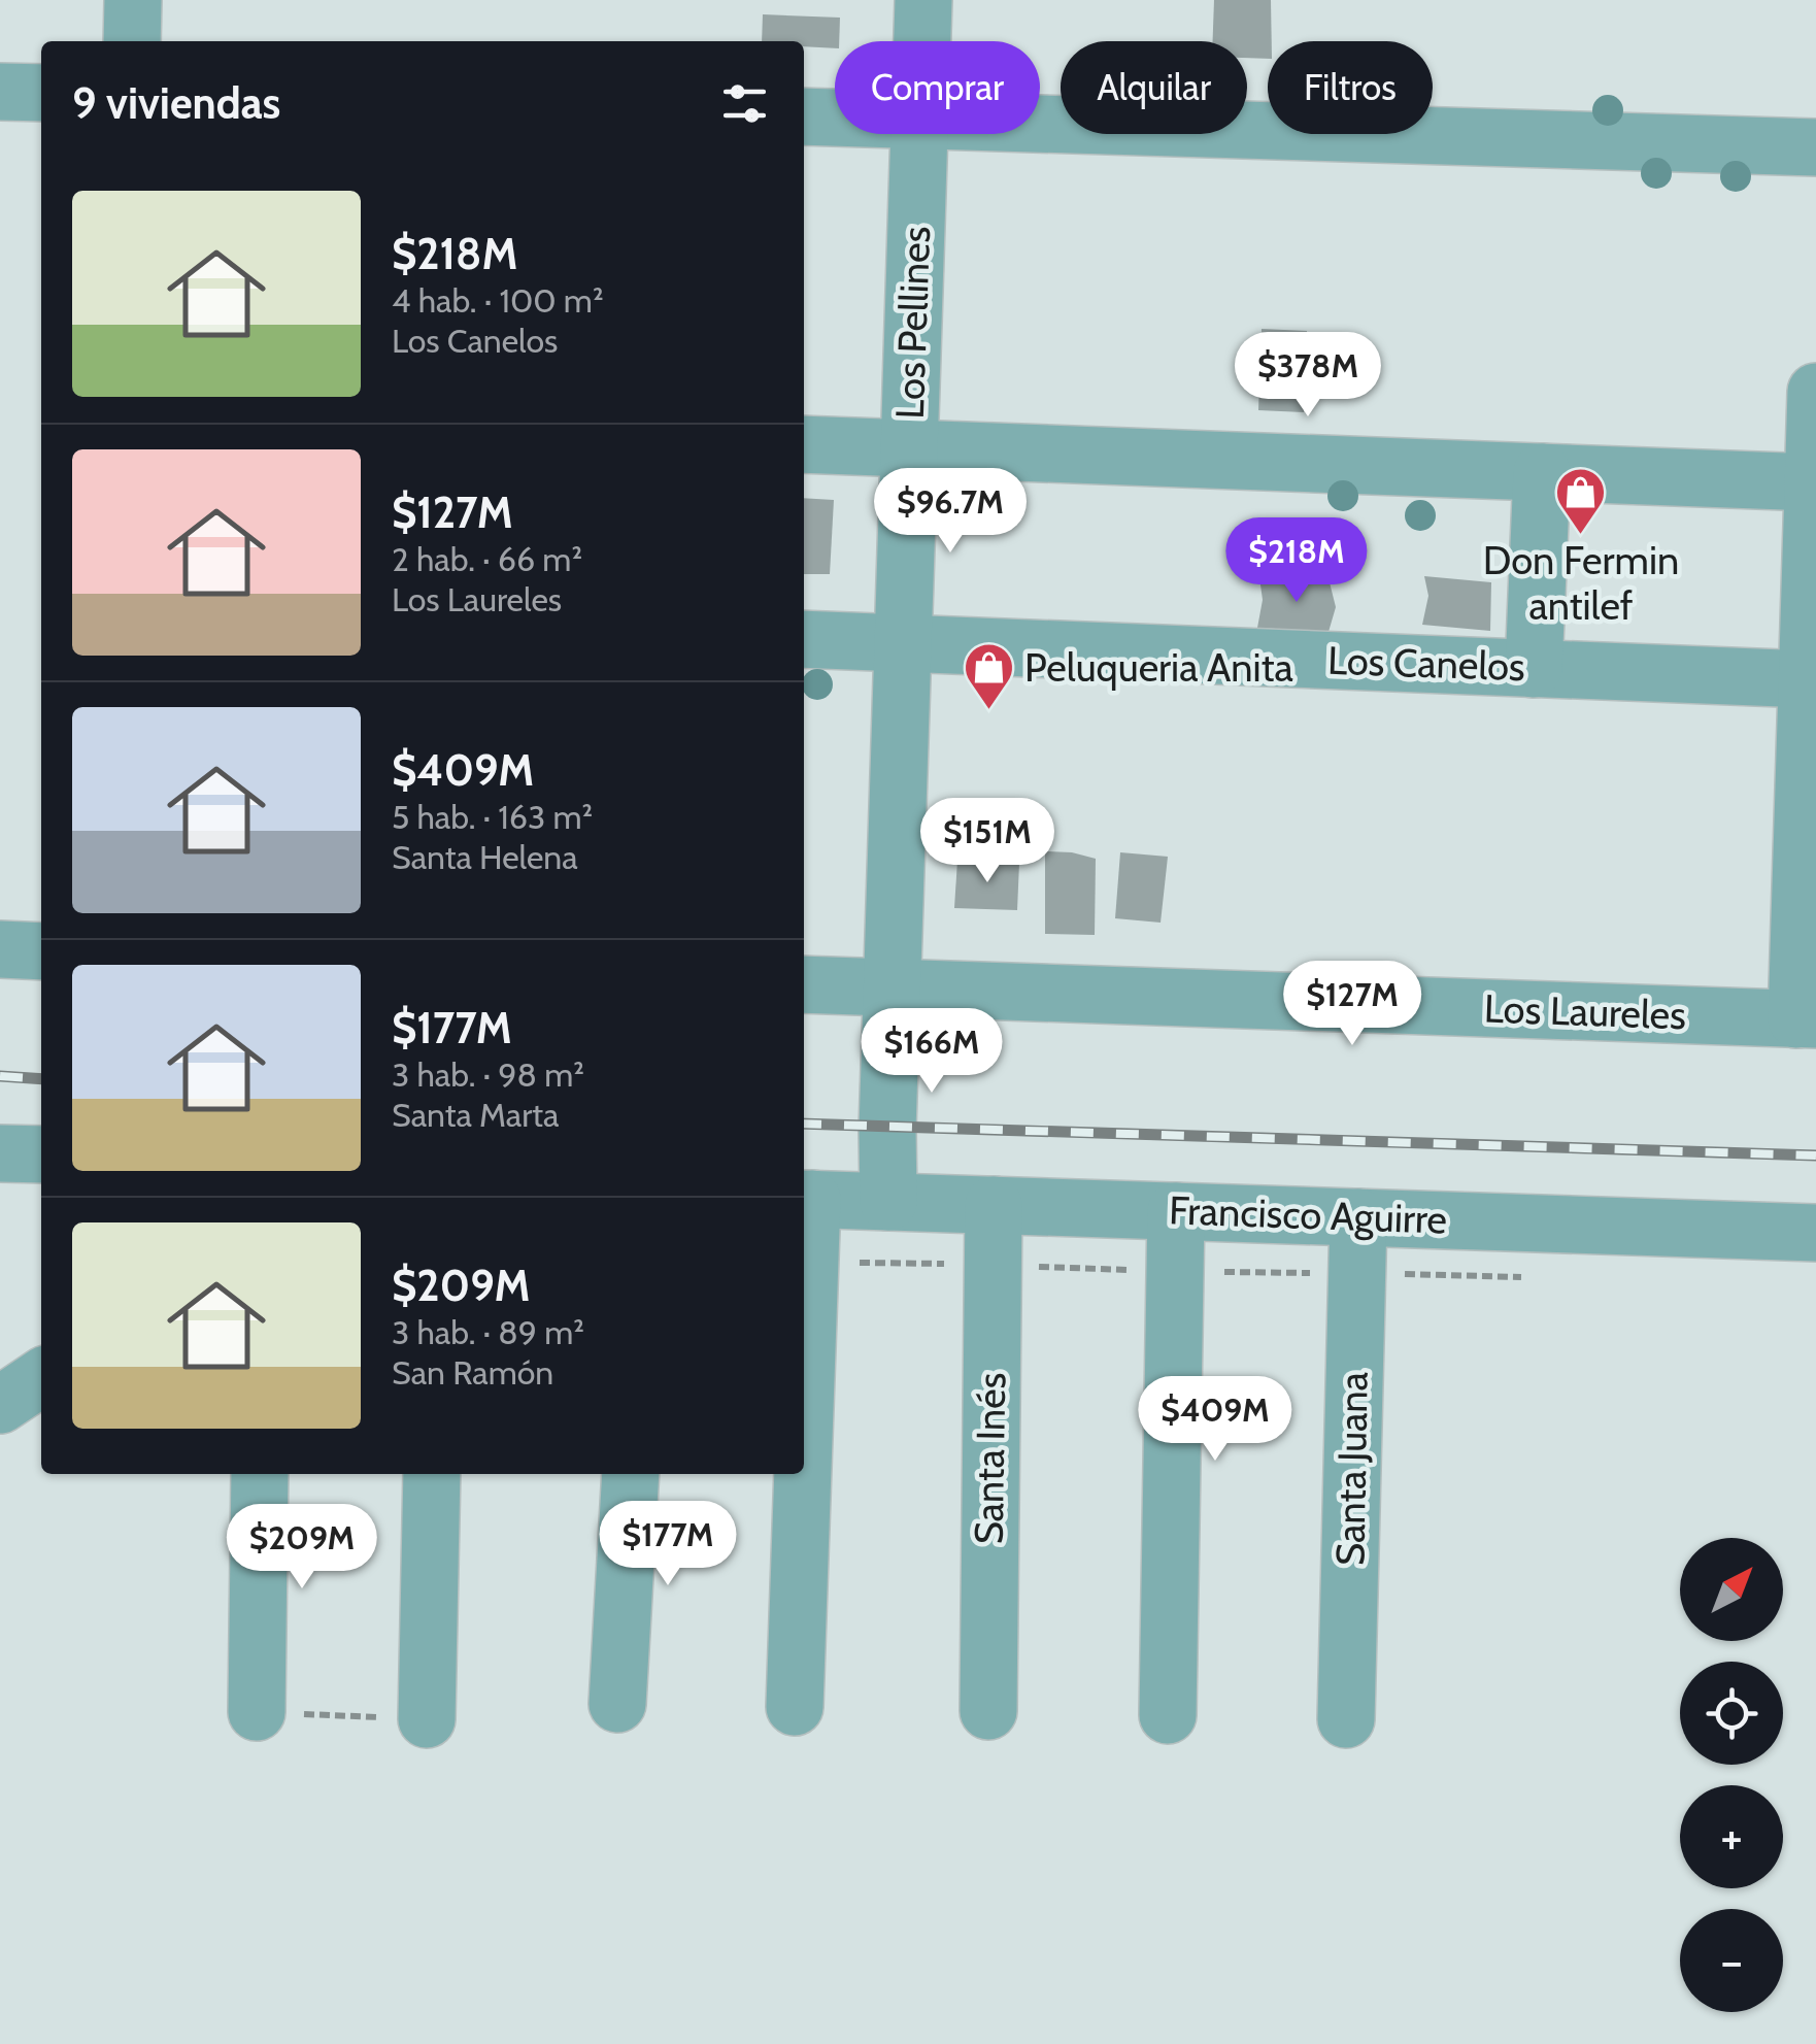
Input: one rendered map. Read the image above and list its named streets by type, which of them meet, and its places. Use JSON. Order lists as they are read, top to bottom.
{
  "streets": {
    "street": [
      "Los Pellines",
      "Los Canelos",
      "Los Laureles",
      "Francisco Aguirre",
      "Santa Inés",
      "Santa Juana"
    ]
  },
  "crossings": [
    ["Los Pellines", "Los Canelos"],
    ["Los Pellines", "Los Laureles"],
    ["Los Pellines", "Francisco Aguirre"],
    ["Francisco Aguirre", "Santa Inés"],
    ["Francisco Aguirre", "Santa Juana"]
  ],
  "places": {
    "shop": ["Don Fermin antilef", "Peluqueria Anita"]
  },
  "north": "top right",
  "page": {
    "chip": ["Comprar", "Alquilar", "Filtros"],
    "heading": "9 viviendas",
    "list": [
      {
        "name": "$218M",
        "note": "4 hab. · 100 m² · Los Canelos"
      },
      {
        "name": "$127M",
        "note": "2 hab. · 66 m² · Los Laureles"
      },
      {
        "name": "$409M",
        "note": "5 hab. · 163 m² · Santa Helena"
      },
      {
        "name": "$177M",
        "note": "3 hab. · 98 m² · Santa Marta"
      },
      {
        "name": "$209M",
        "note": "3 hab. · 89 m² · San Ramón"
      }
    ],
    "price": [
      "$378M",
      "$96.7M",
      "$218M",
      "$151M",
      "$127M",
      "$166M",
      "$409M",
      "$177M",
      "$209M"
    ],
    "map_buttons": ["+", "−"]
  }
}
